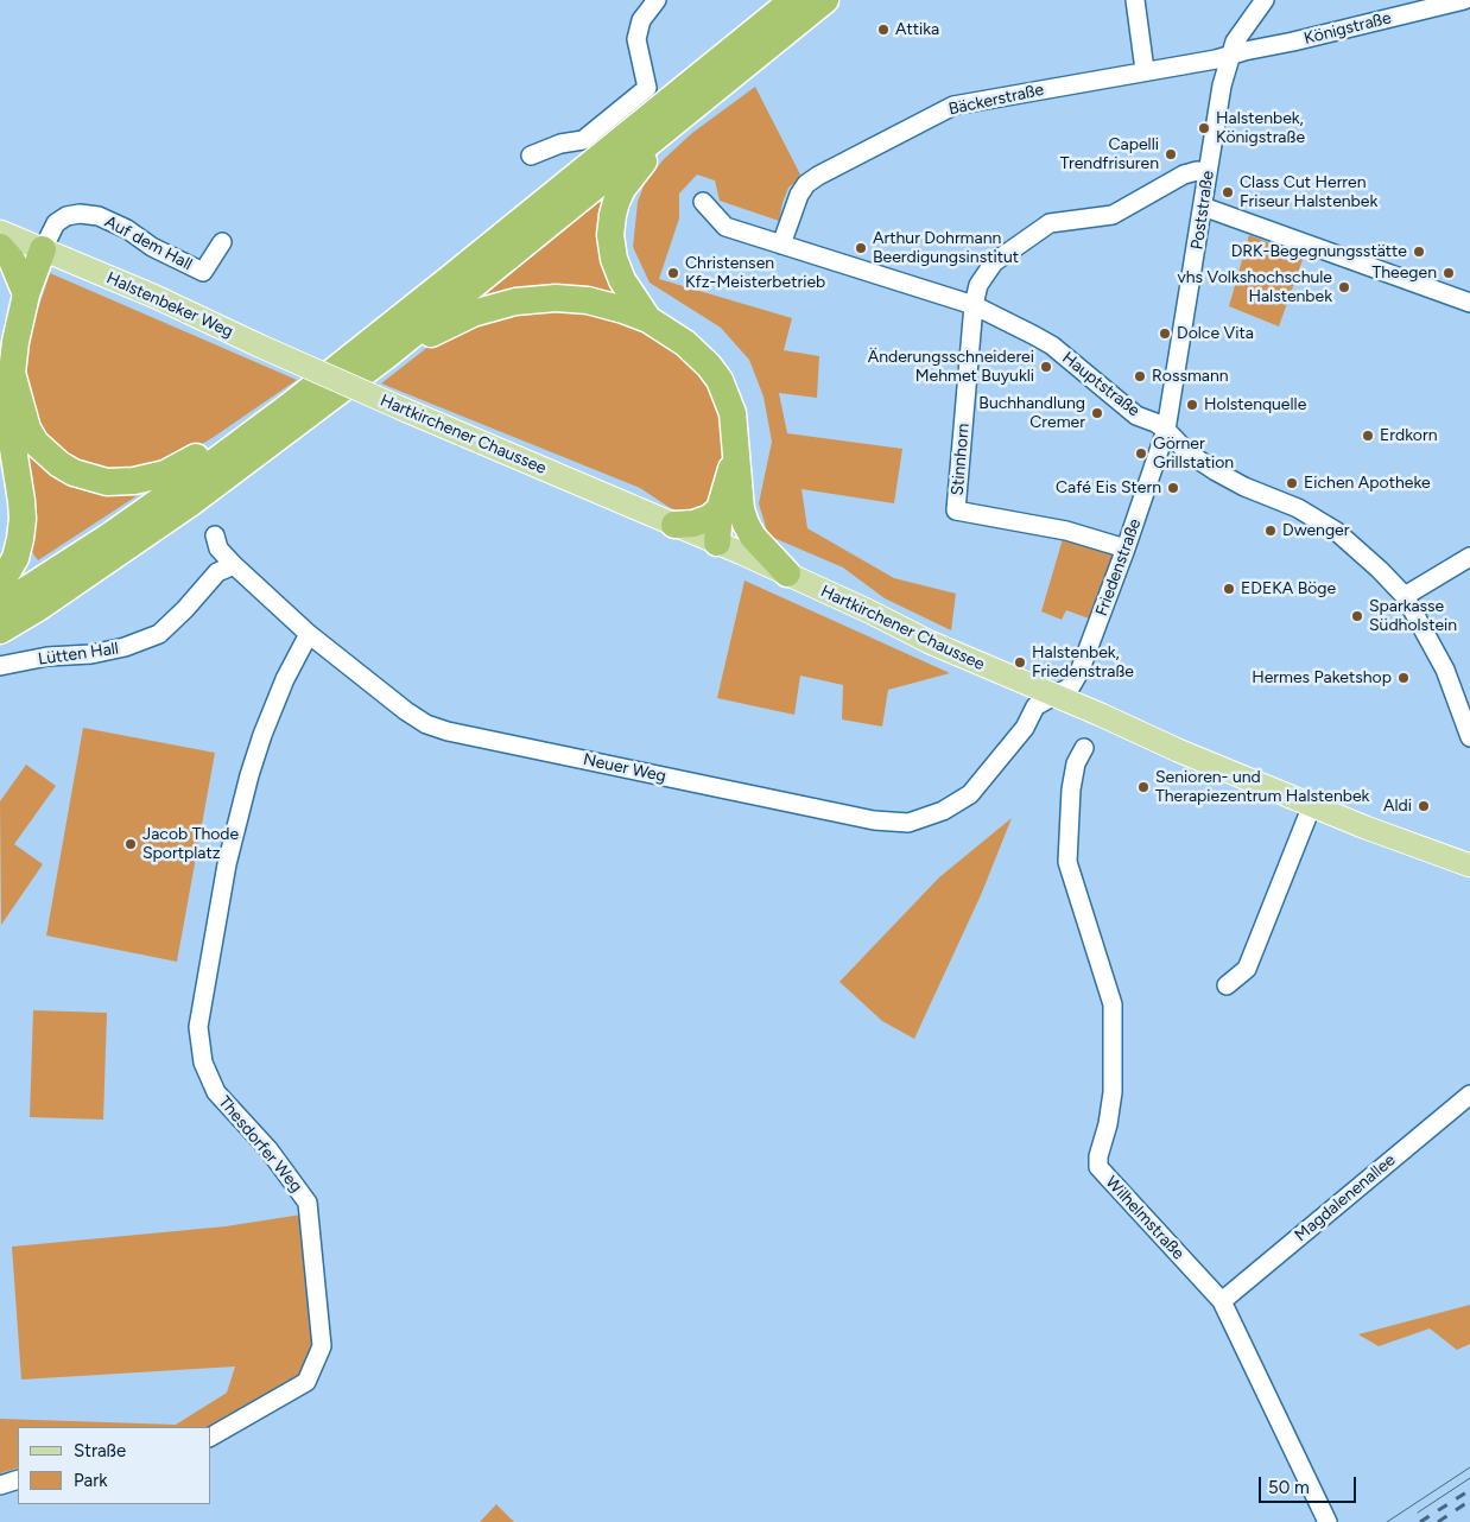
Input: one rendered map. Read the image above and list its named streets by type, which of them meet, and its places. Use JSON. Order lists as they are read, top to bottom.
{
  "streets": {
    "main road": ["Halstenbeker Weg", "Hartkirchener Chaussee"],
    "street": [
      "Königstraße",
      "Bäckerstraße",
      "Poststraße",
      "Auf dem Hall",
      "Hauptstraße",
      "Stinnhorn",
      "Friedenstraße",
      "Lütten Hall",
      "Neuer Weg",
      "Thesdorfer Weg",
      "Magdalenenallee",
      "Wilhelmstraße"
    ]
  },
  "crossings": [
    ["Königstraße", "Bäckerstraße"],
    ["Königstraße", "Poststraße"],
    ["Bäckerstraße", "Poststraße"],
    ["Bäckerstraße", "Hauptstraße"],
    ["Poststraße", "Hauptstraße"],
    ["Poststraße", "Friedenstraße"],
    ["Auf dem Hall", "Halstenbeker Weg"],
    ["Halstenbeker Weg", "Hartkirchener Chaussee"],
    ["Hauptstraße", "Stinnhorn"],
    ["Hauptstraße", "Friedenstraße"],
    ["Hartkirchener Chaussee", "Friedenstraße"],
    ["Hartkirchener Chaussee", "Neuer Weg"],
    ["Stinnhorn", "Friedenstraße"],
    ["Friedenstraße", "Neuer Weg"],
    ["Lütten Hall", "Neuer Weg"],
    ["Neuer Weg", "Thesdorfer Weg"],
    ["Magdalenenallee", "Wilhelmstraße"]
  ],
  "places": [
    "Attika",
    "Halstenbek, Königstraße",
    "Capelli Trendfrisuren",
    "Class Cut Herren Friseur Halstenbek",
    "Arthur Dohrmann Beerdigungsinstitut",
    "DRK-Begegnungsstätte",
    "Christensen Kfz-Meisterbetrieb",
    "Theegen",
    "vhs Volkshochschule Halstenbek",
    "Dolce Vita",
    "Änderungsschneiderei Mehmet Buyukli",
    "Rossmann",
    "Holstenquelle",
    "Buchhandlung Cremer",
    "Erdkorn",
    "Görner Grillstation",
    "Eichen Apotheke",
    "Café Eis Stern",
    "Dwenger",
    "EDEKA Böge",
    "Sparkasse Südholstein",
    "Halstenbek, Friedenstraße",
    "Hermes Paketshop",
    "Senioren- und Therapiezentrum Halstenbek",
    "Aldi",
    "Jacob Thode Sportplatz"
  ],
  "legend": ["Straße", "Park"],
  "scale_bar": "50 m"
}
